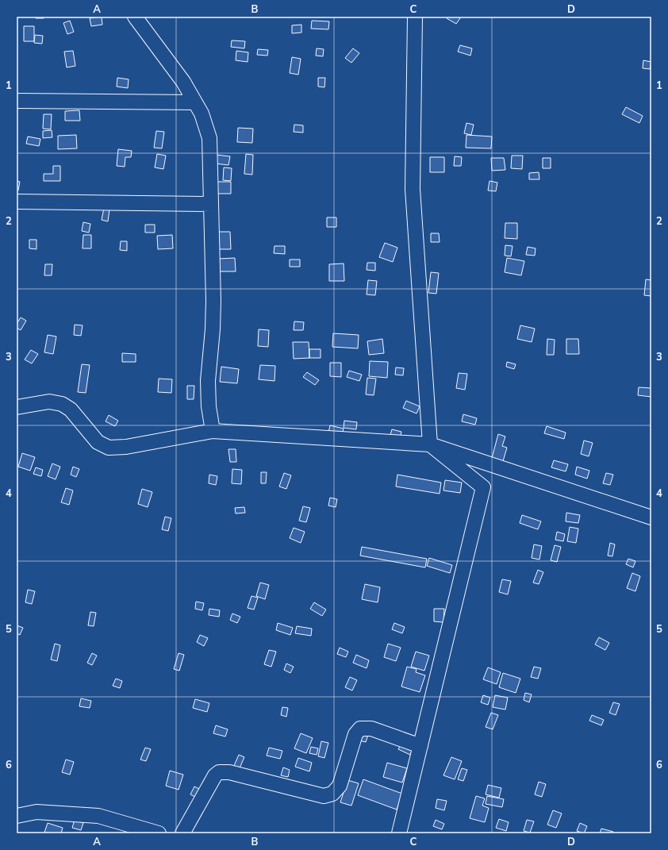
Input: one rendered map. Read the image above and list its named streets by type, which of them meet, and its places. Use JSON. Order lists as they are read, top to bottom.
{
  "grid": {
    "columns": [
      "A",
      "B",
      "C",
      "D"
    ],
    "rows": [
      "1",
      "2",
      "3",
      "4",
      "5",
      "6"
    ]
  }
}
